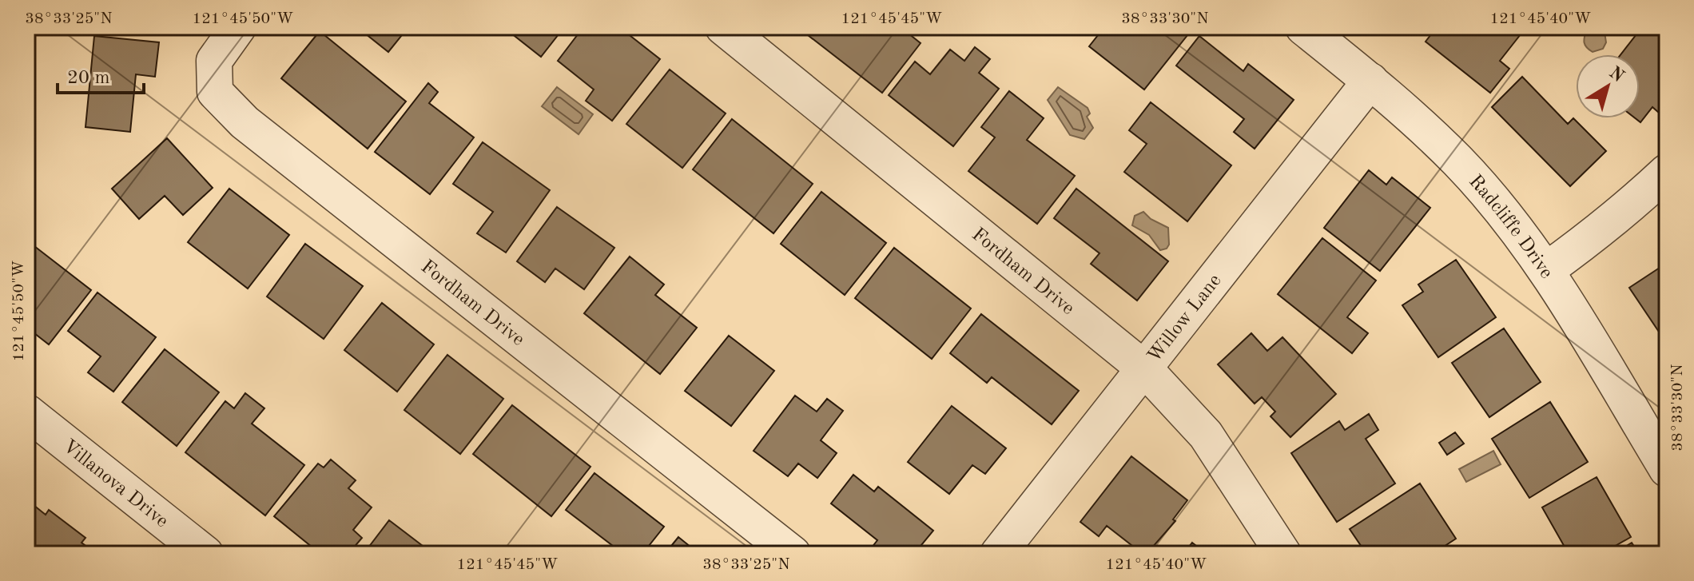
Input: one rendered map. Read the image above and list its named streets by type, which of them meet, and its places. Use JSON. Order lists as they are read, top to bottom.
{
  "streets": {
    "street": [
      "Radcliffe Drive",
      "Fordham Drive",
      "Willow Lane",
      "Villanova Drive"
    ]
  },
  "crossings": [
    ["Radcliffe Drive", "Willow Lane"],
    ["Fordham Drive", "Willow Lane"]
  ],
  "scale_bar": "20 m",
  "north": "top right",
  "coordinates": [
    "38°33'25\"N",
    "121°45'50\"W",
    "121°45'45\"W",
    "38°33'30\"N",
    "121°45'40\"W"
  ]
}
